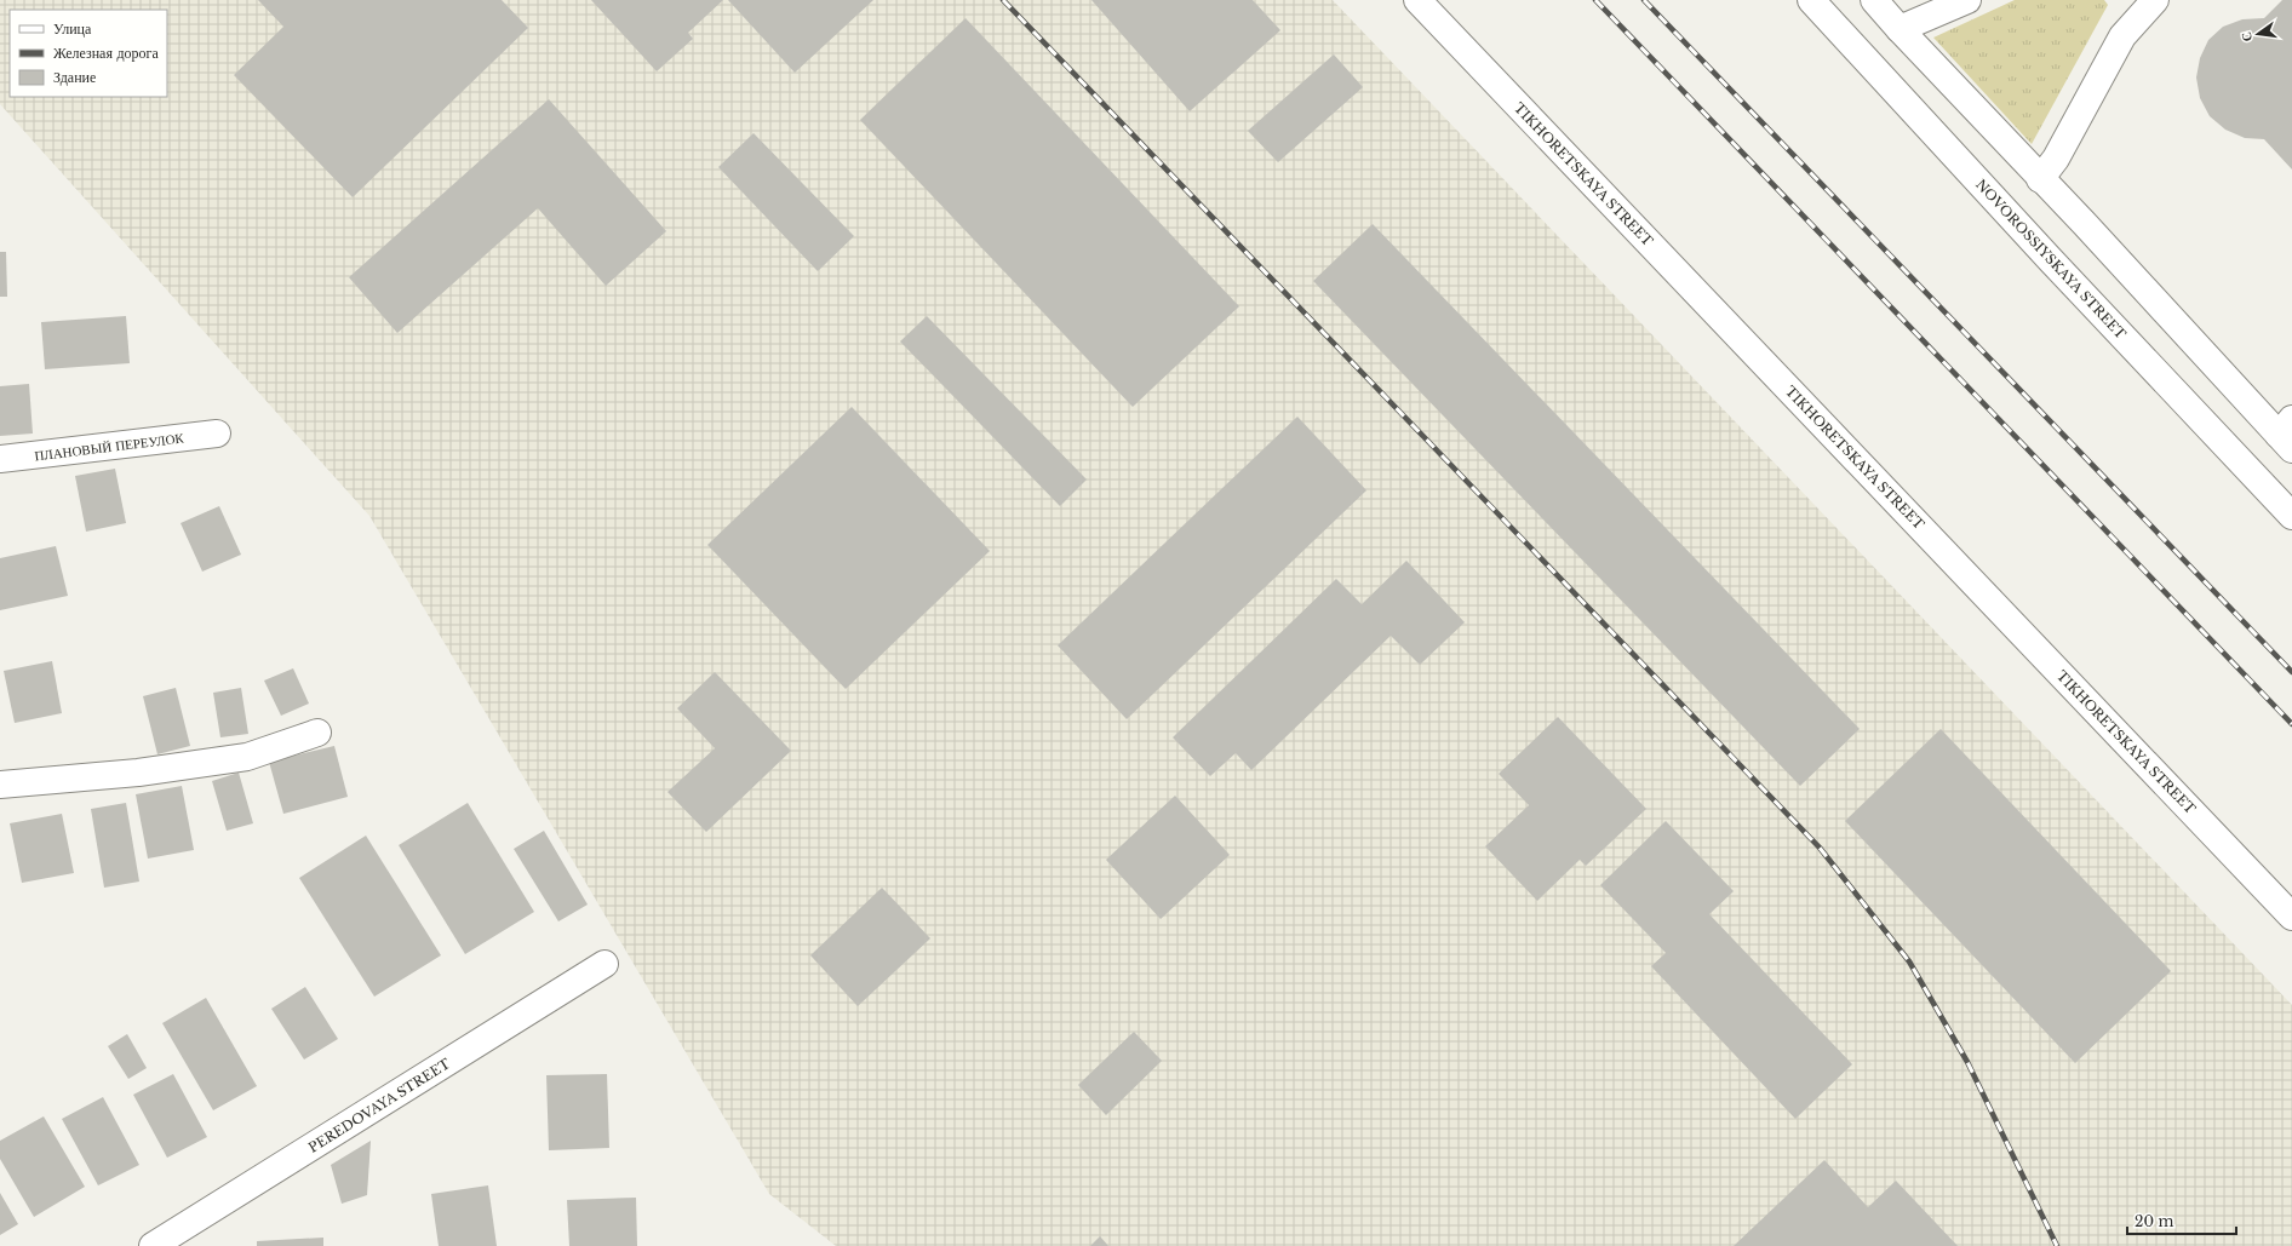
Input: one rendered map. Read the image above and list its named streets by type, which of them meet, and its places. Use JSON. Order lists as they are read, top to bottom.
{
  "streets": {
    "street": [
      "TIKHORETSKAYA STREET",
      "NOVOROSSIYSKAYA STREET",
      "ПЛАНОВЫЙ ПЕРЕУЛОК",
      "PEREDOVAYA STREET"
    ]
  },
  "legend": ["Улица", "Железная дорога", "Здание"],
  "scale_bar": "20 m",
  "north": "left"
}
